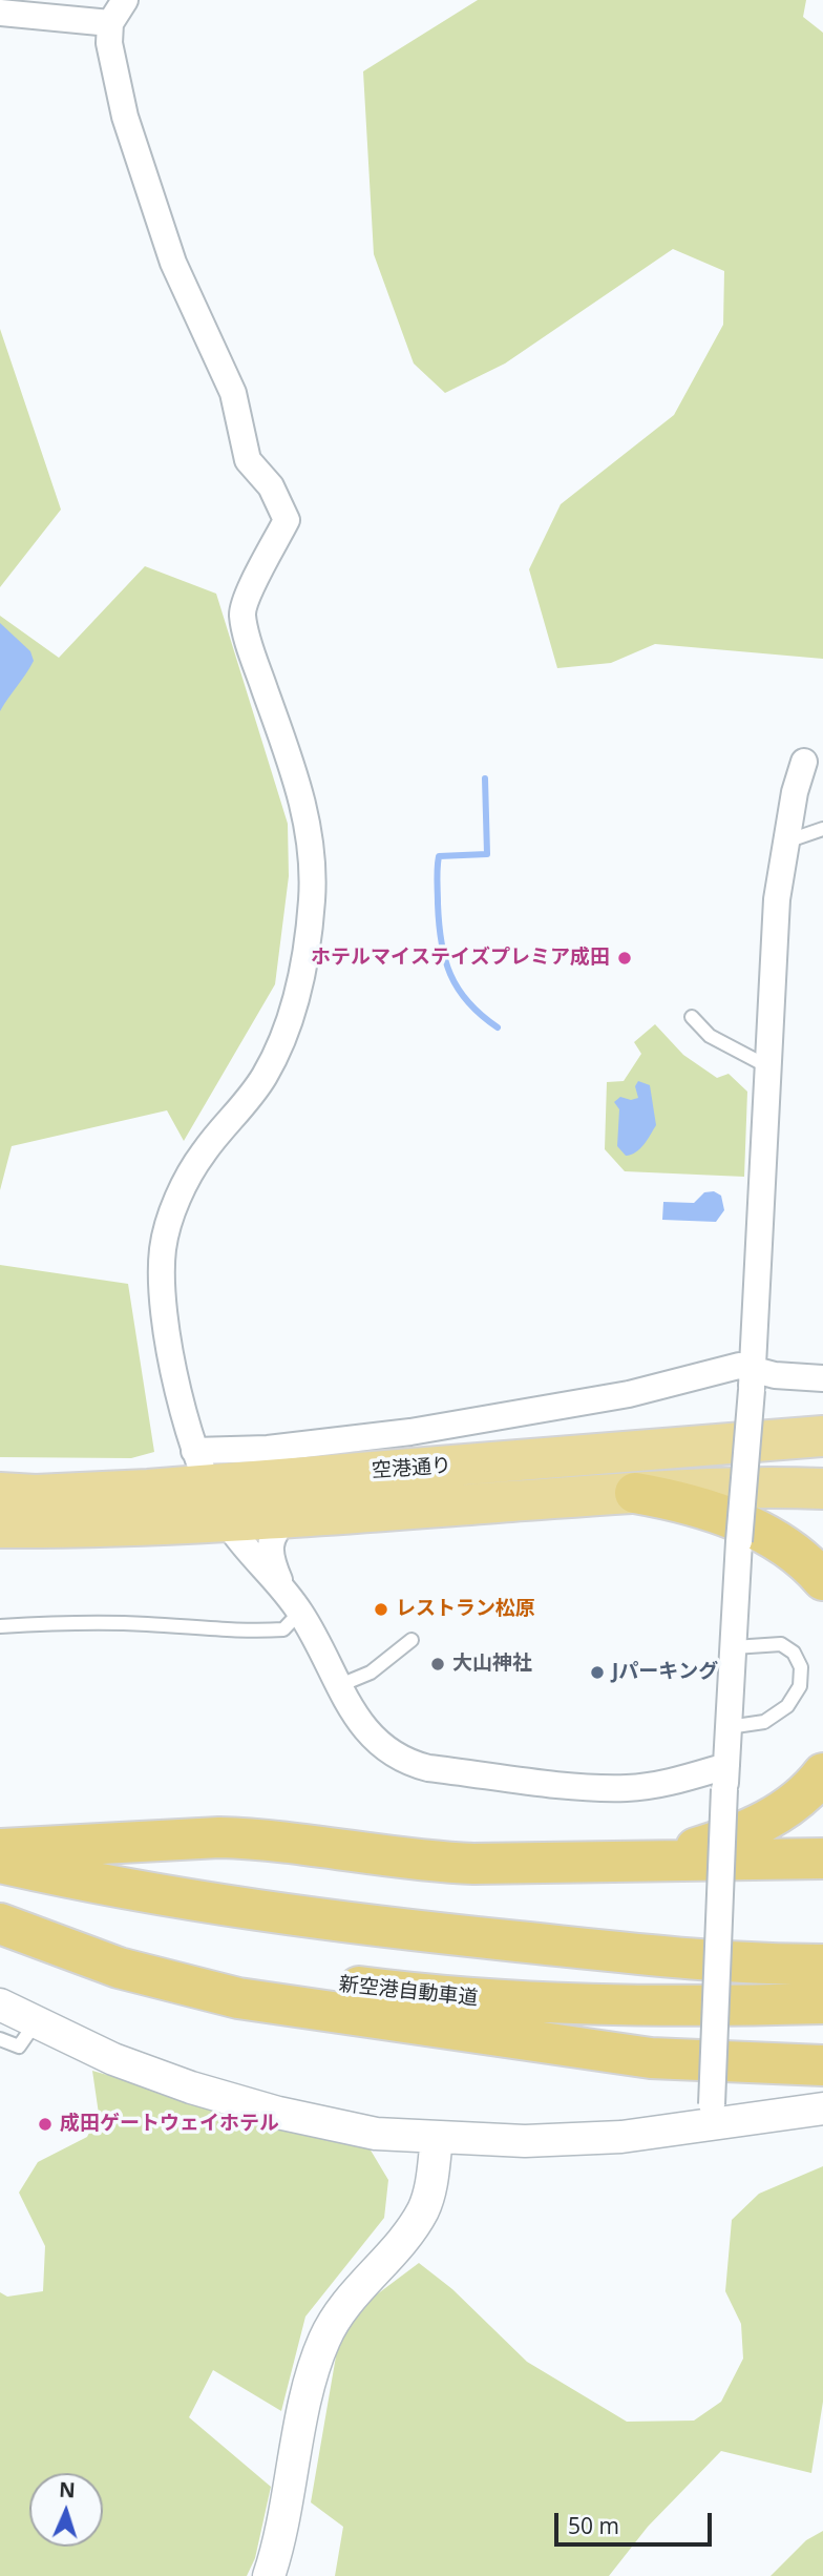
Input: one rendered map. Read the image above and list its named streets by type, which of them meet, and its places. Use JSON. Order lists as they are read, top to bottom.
{
  "streets": {
    "highway": ["空港通り", "新空港自動車道"]
  },
  "places": [
    "ホテルマイステイズプレミア成田",
    "レストラン松原",
    "大山神社",
    "Jパーキング",
    "成田ゲートウェイホテル"
  ],
  "scale_bar": "50 m",
  "north": "top"
}
